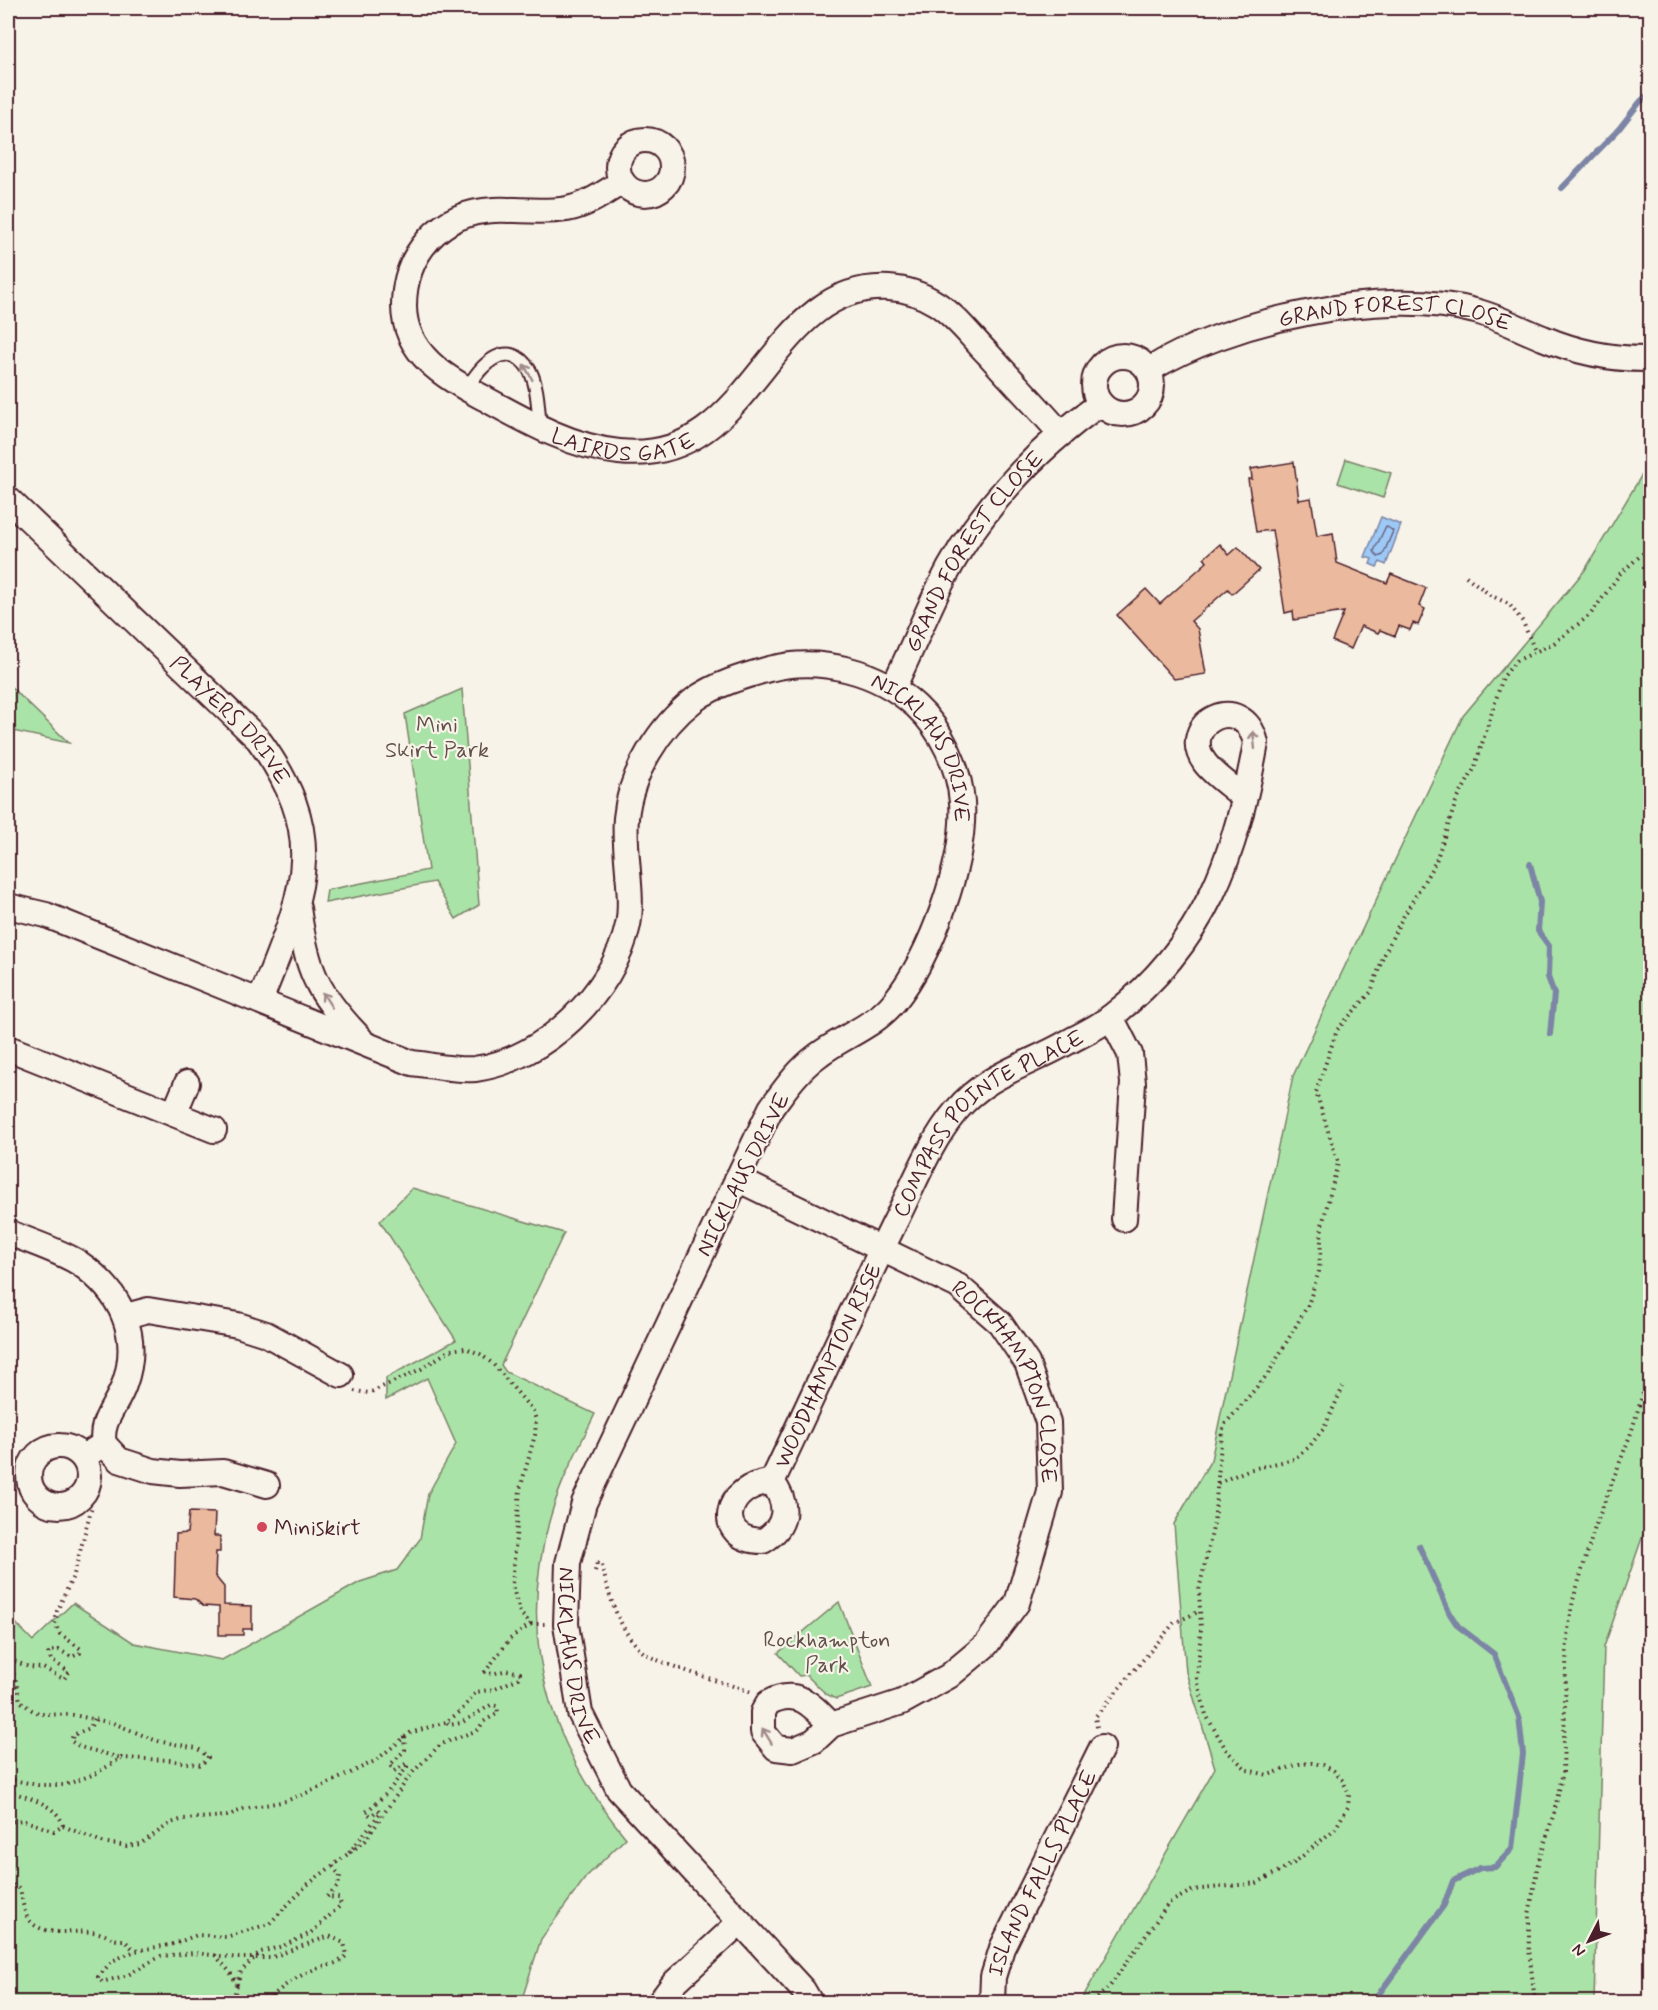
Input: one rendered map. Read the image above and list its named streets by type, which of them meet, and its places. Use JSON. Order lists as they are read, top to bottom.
{
  "streets": {
    "street": [
      "GRAND FOREST CLOSE",
      "LAIRDS GATE",
      "PLAYERS DRIVE",
      "NICKLAUS DRIVE",
      "COMPASS POINTE PLACE",
      "WOODHAMPTON RISE",
      "ROCKHAMPTON CLOSE",
      "ISLAND FALLS PLACE"
    ]
  },
  "crossings": [
    ["GRAND FOREST CLOSE", "LAIRDS GATE"],
    ["GRAND FOREST CLOSE", "NICKLAUS DRIVE"],
    ["PLAYERS DRIVE", "NICKLAUS DRIVE"],
    ["NICKLAUS DRIVE", "ROCKHAMPTON CLOSE"],
    ["COMPASS POINTE PLACE", "WOODHAMPTON RISE"],
    ["COMPASS POINTE PLACE", "ROCKHAMPTON CLOSE"],
    ["WOODHAMPTON RISE", "ROCKHAMPTON CLOSE"]
  ],
  "parks": ["Mini Skirt Park", "Rockhampton Park"],
  "places": ["Miniskirt"],
  "north": "bottom left"
}
